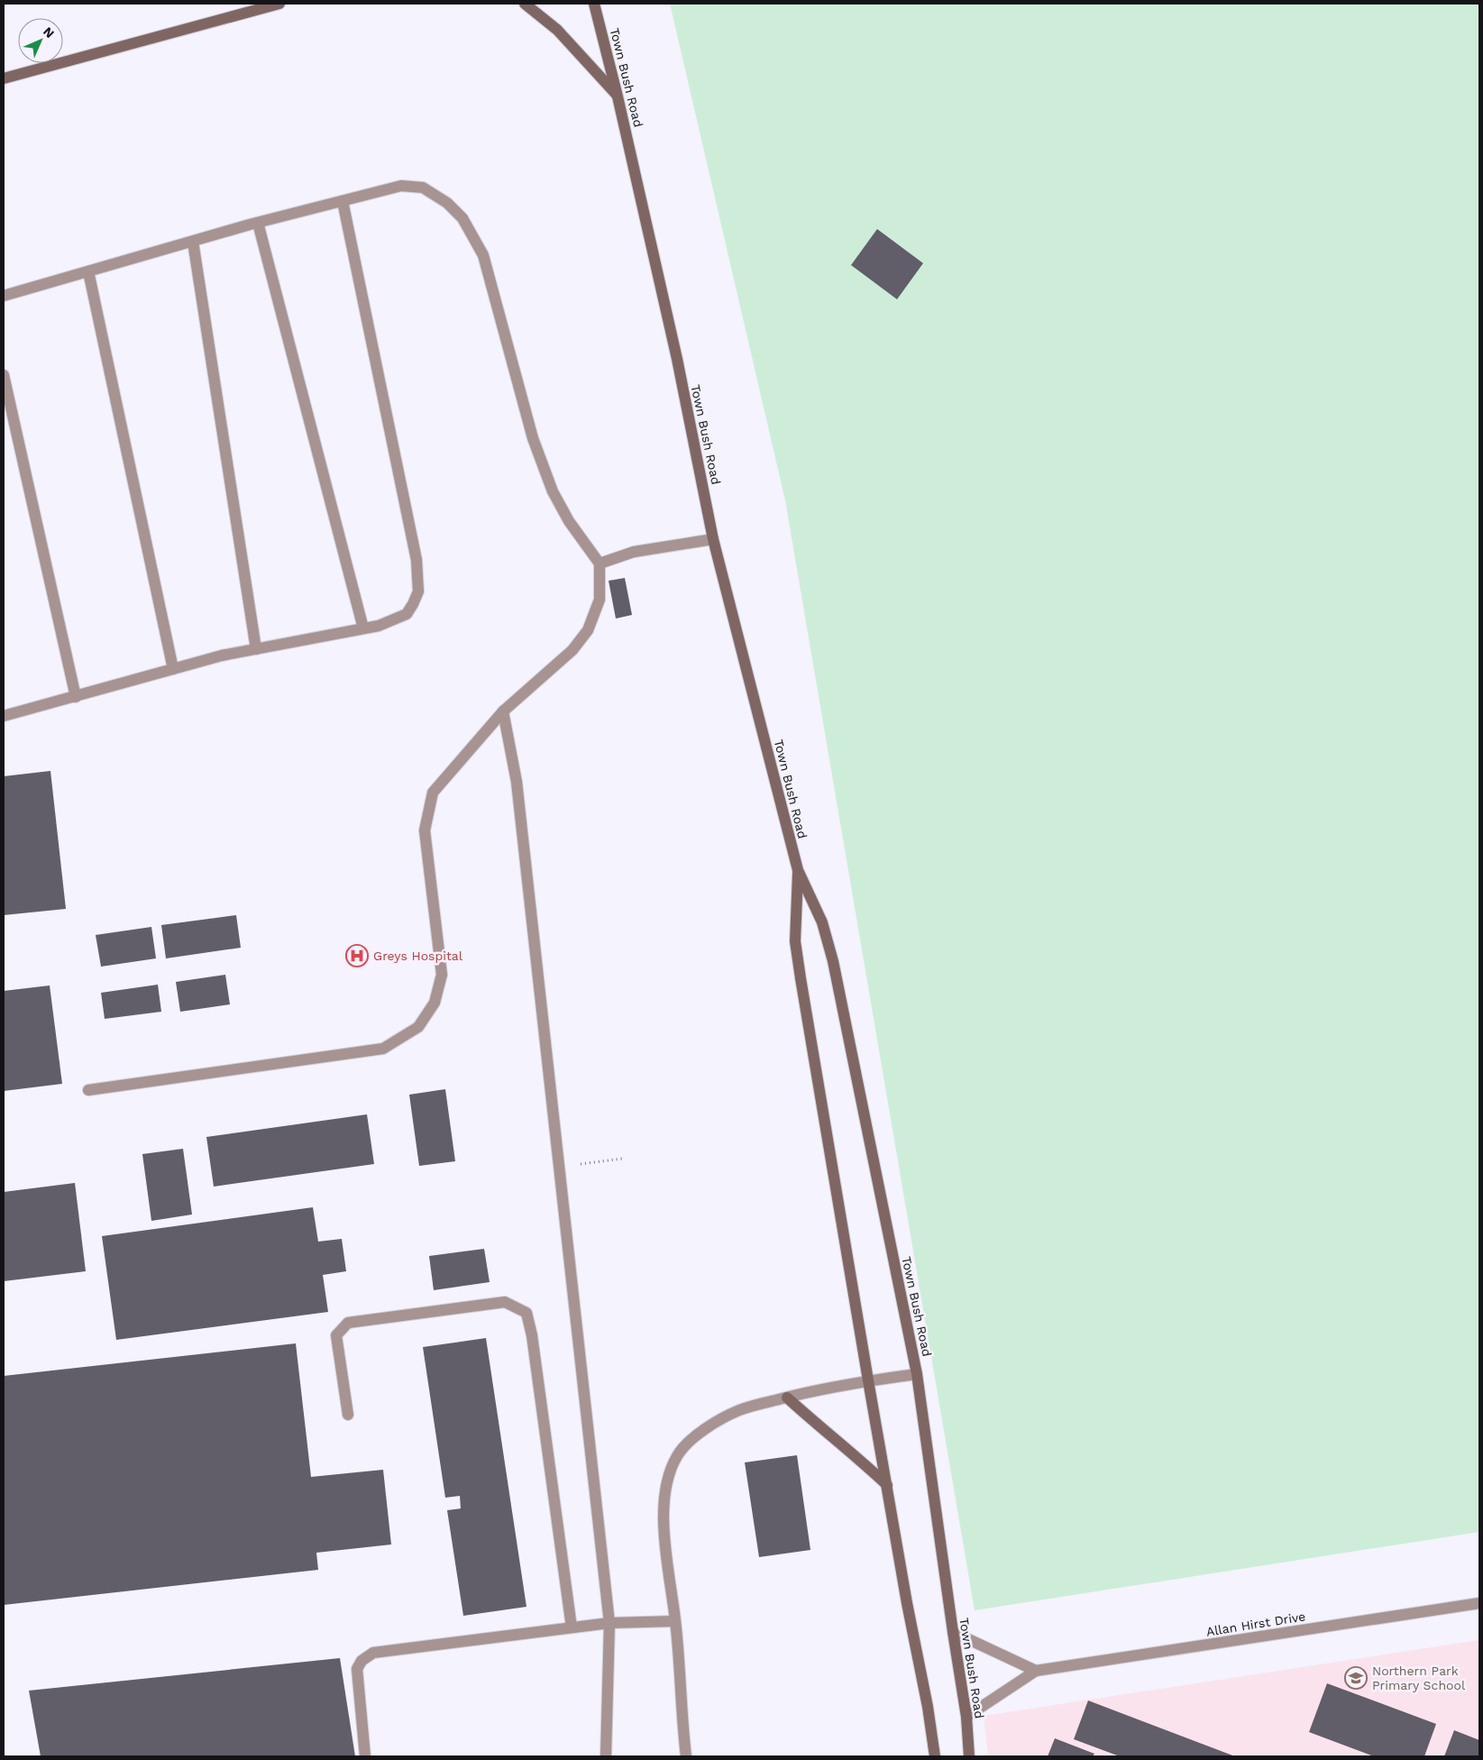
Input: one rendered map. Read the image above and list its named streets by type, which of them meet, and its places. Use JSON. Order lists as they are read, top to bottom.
{
  "streets": {
    "street": ["Town Bush Road", "Allan Hirst Drive"]
  },
  "crossings": [
    ["Town Bush Road", "Allan Hirst Drive"]
  ],
  "places": {
    "hospital": ["Greys Hospital"],
    "school or university": ["Northern Park Primary School"]
  },
  "north": "top right"
}
